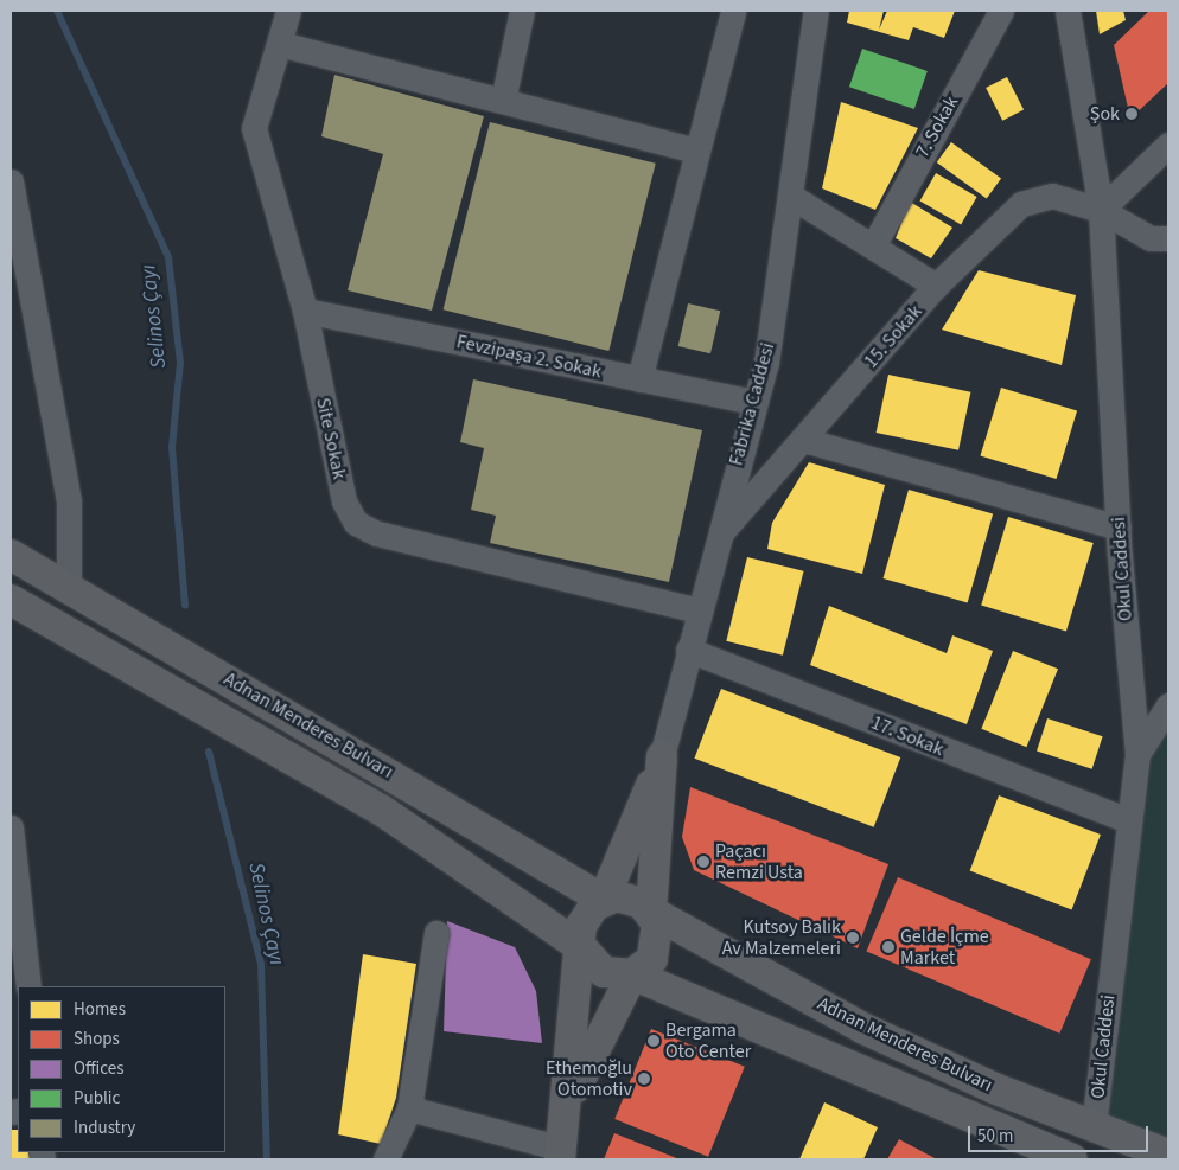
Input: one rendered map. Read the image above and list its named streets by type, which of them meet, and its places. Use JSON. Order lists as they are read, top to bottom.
{
  "streets": {
    "main road": ["Adnan Menderes Bulvarı"],
    "street": [
      "7. Sokak",
      "15. Sokak",
      "Fevzipaşa 2. Sokak",
      "Fabrika Caddesi",
      "Site Sokak",
      "Okul Caddesi",
      "17. Sokak"
    ]
  },
  "crossings": [
    ["15. Sokak", "Fabrika Caddesi"],
    ["15. Sokak", "Okul Caddesi"],
    ["Fevzipaşa 2. Sokak", "Fabrika Caddesi"],
    ["Fevzipaşa 2. Sokak", "Site Sokak"],
    ["Fabrika Caddesi", "Site Sokak"],
    ["Fabrika Caddesi", "17. Sokak"],
    ["Okul Caddesi", "Adnan Menderes Bulvarı"],
    ["Okul Caddesi", "17. Sokak"]
  ],
  "water": ["Selinos Çayı"],
  "places": [
    "Şok",
    "Paçacı Remzi Usta",
    "Kutsoy Balık Av Malzemeleri",
    "Gelde İçme Market",
    "Bergama Oto Center",
    "Ethemoğlu Otomotiv"
  ],
  "legend": [
    "Homes",
    "Shops",
    "Offices",
    "Public",
    "Industry"
  ],
  "scale_bar": "50 m"
}
